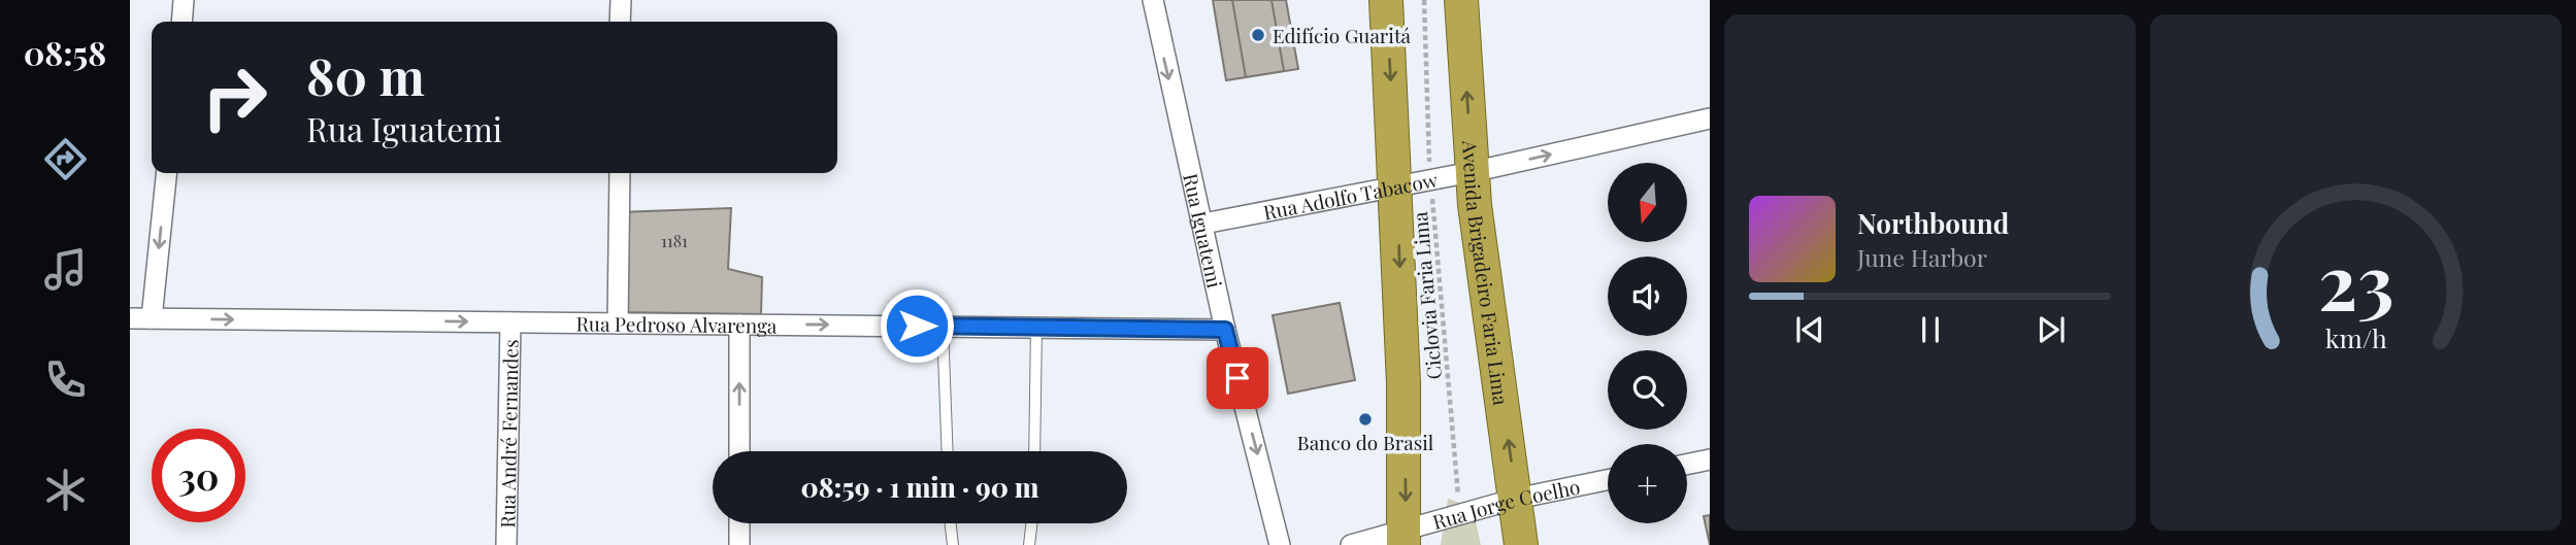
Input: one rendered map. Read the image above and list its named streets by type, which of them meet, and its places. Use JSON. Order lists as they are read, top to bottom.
{
  "streets": {
    "highway": ["Avenida Brigadeiro Faria Lima"],
    "street": [
      "Rua Adolfo Tabacow",
      "Rua Iguatemi",
      "Rua Pedroso Alvarenga",
      "Rua André Fernandes",
      "Rua Jorge Coelho"
    ],
    "path": ["Ciclovia Faria Lima"]
  },
  "crossings": [
    ["Rua Adolfo Tabacow", "Rua Iguatemi"],
    ["Rua Adolfo Tabacow", "Avenida Brigadeiro Faria Lima"],
    ["Rua Adolfo Tabacow", "Ciclovia Faria Lima"],
    ["Rua Iguatemi", "Rua Pedroso Alvarenga"],
    ["Avenida Brigadeiro Faria Lima", "Rua Jorge Coelho"],
    ["Ciclovia Faria Lima", "Rua Jorge Coelho"],
    ["Rua Pedroso Alvarenga", "Rua André Fernandes"]
  ],
  "one_way": ["Rua Adolfo Tabacow", "Rua Iguatemi", "Rua Pedroso Alvarenga"],
  "places": ["Edifício Guaritá", "Banco do Brasil"],
  "house_numbers": ["1181"],
  "north": "bottom",
  "page": {
    "tabs": "08:58",
    "turn": ["80 m", "Rua Iguatemi"],
    "map_buttons": "+",
    "song": ["Northbound", "June Harbor"],
    "limit": "30",
    "trip": "08:59 · 1 min · 90 m",
    "gauge": ["23", "km/h"]
  }
}
